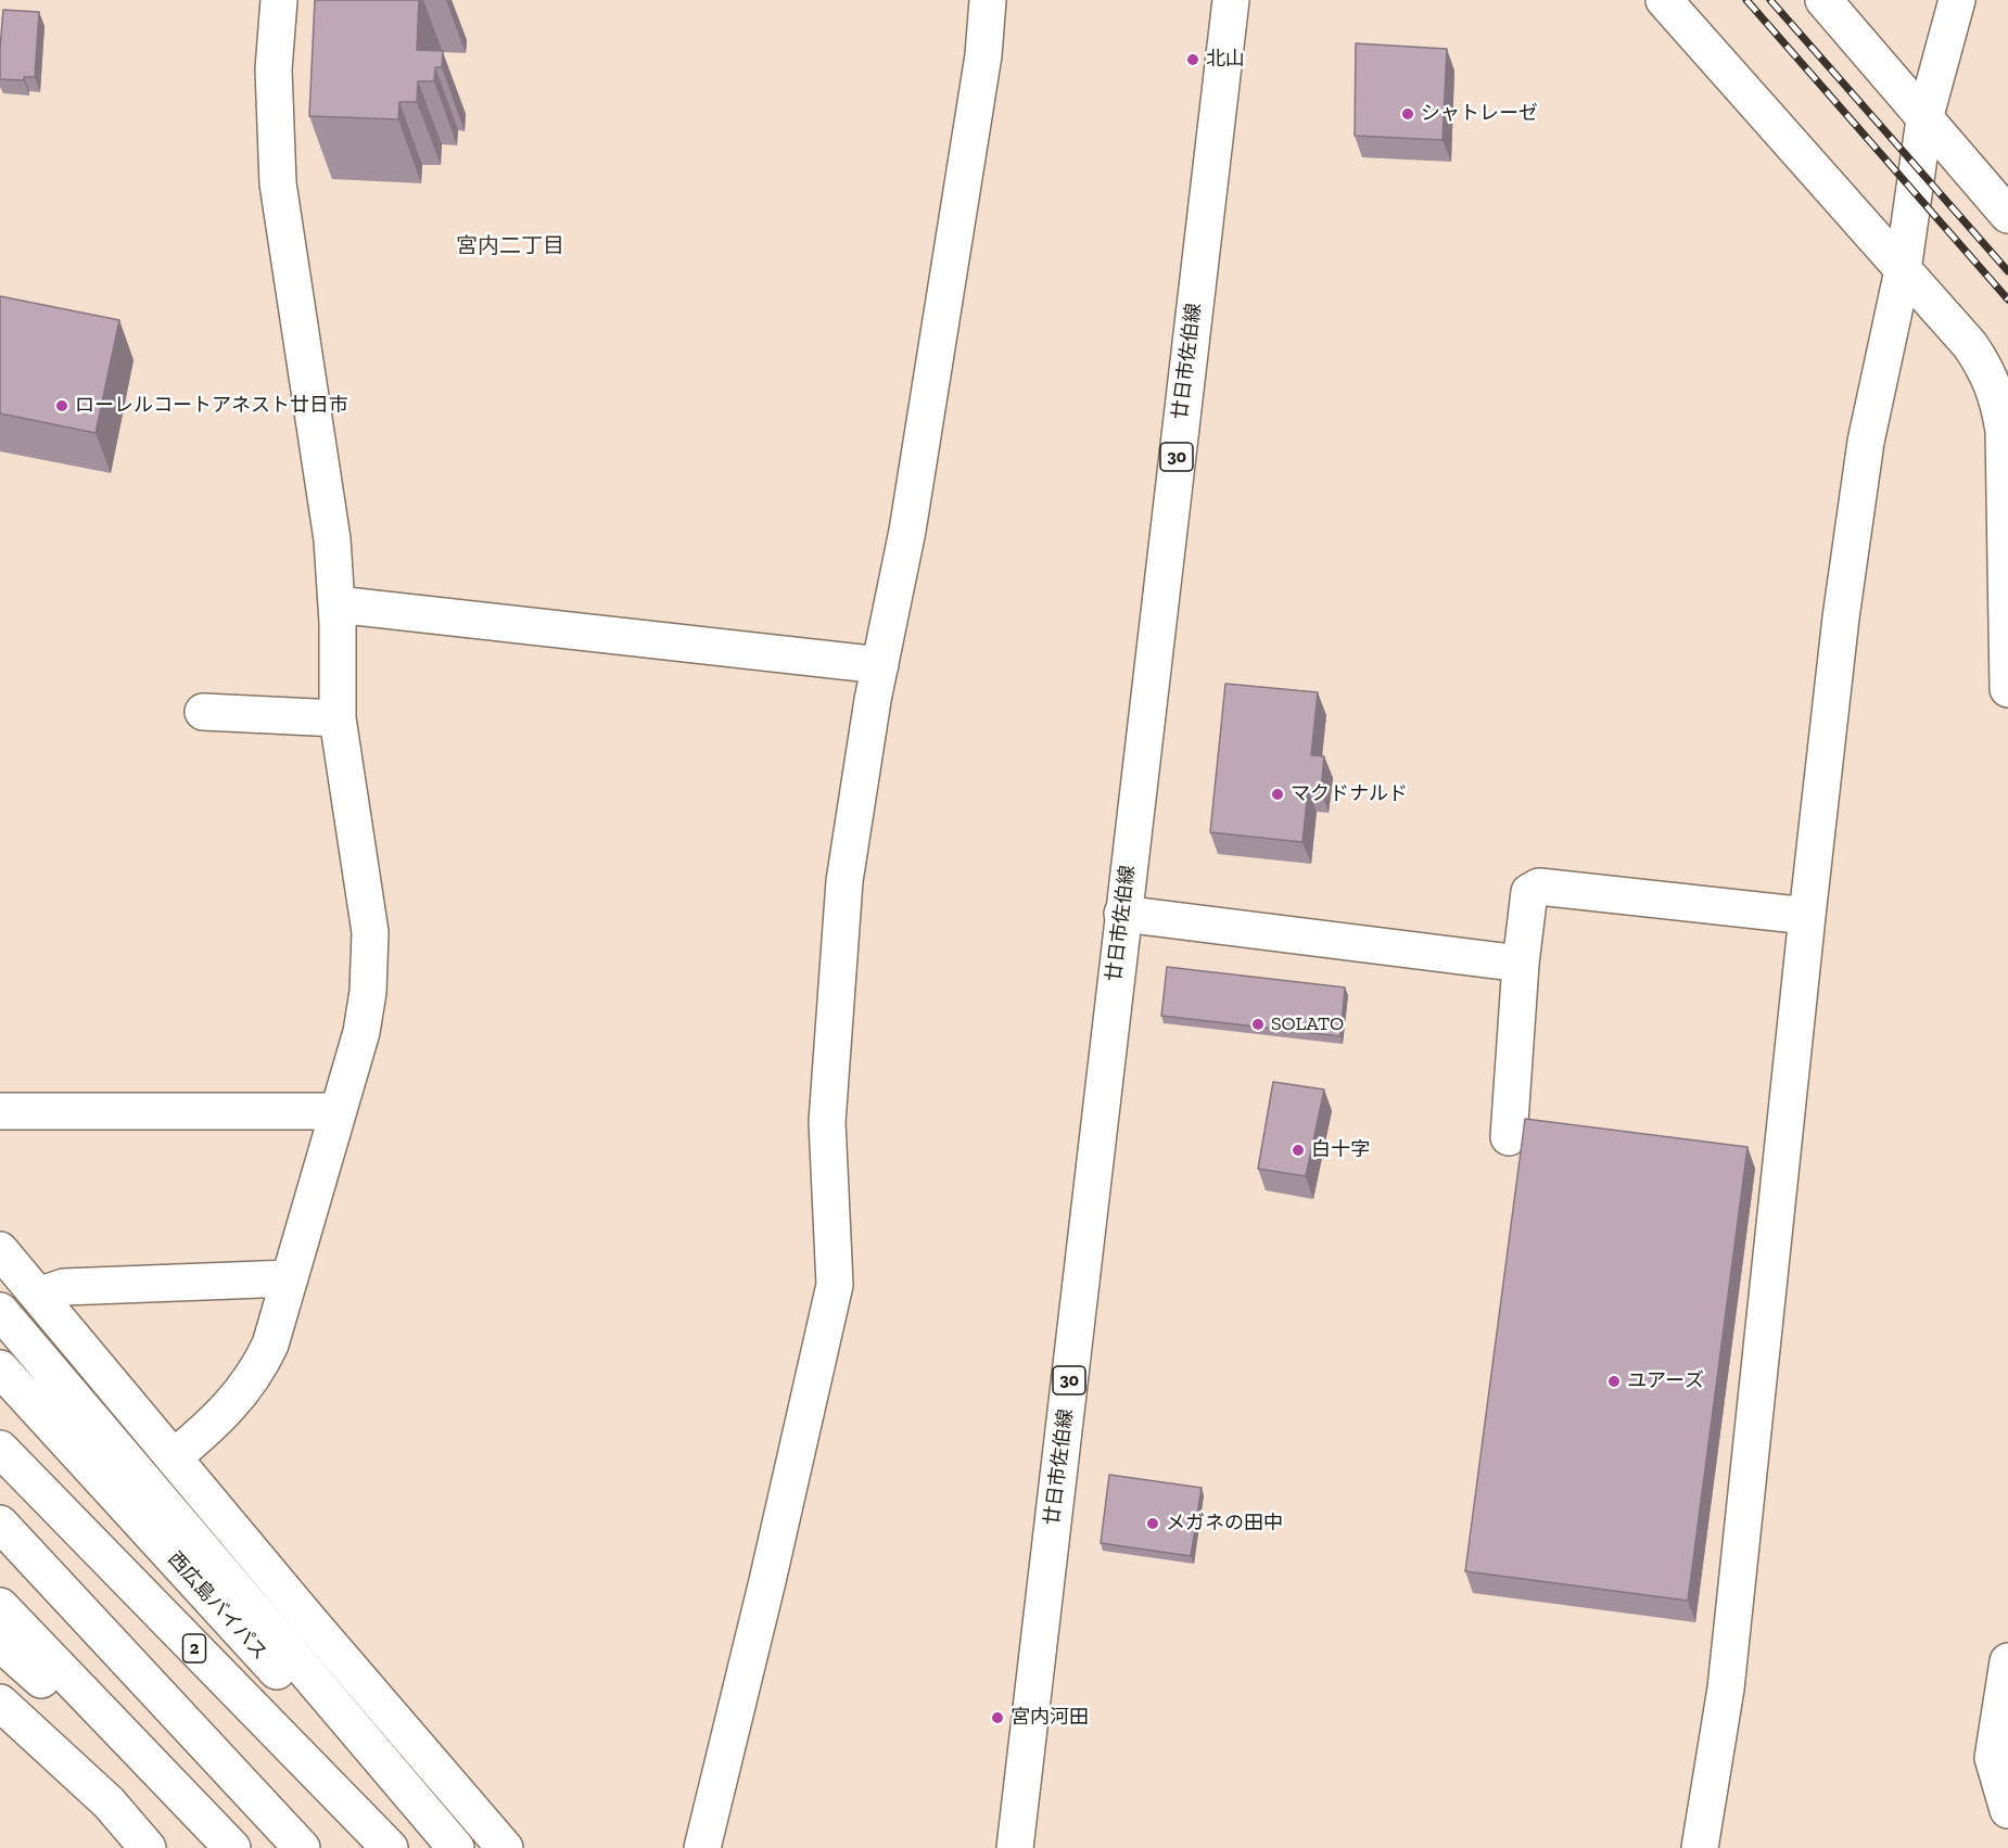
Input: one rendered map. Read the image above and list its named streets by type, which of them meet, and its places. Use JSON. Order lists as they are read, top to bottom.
{
  "streets": {
    "main road": [
      "廿日市佐伯線",
      "30",
      "西広島バイパス",
      "2"
    ]
  },
  "districts": ["宮内二丁目"],
  "places": [
    "北山",
    "シャトレーゼ",
    "ローレルコートアネスト廿日市",
    "マクドナルド",
    "SOLATO",
    "白十字",
    "ユアーズ",
    "メガネの田中",
    "宮内河田"
  ]
}
